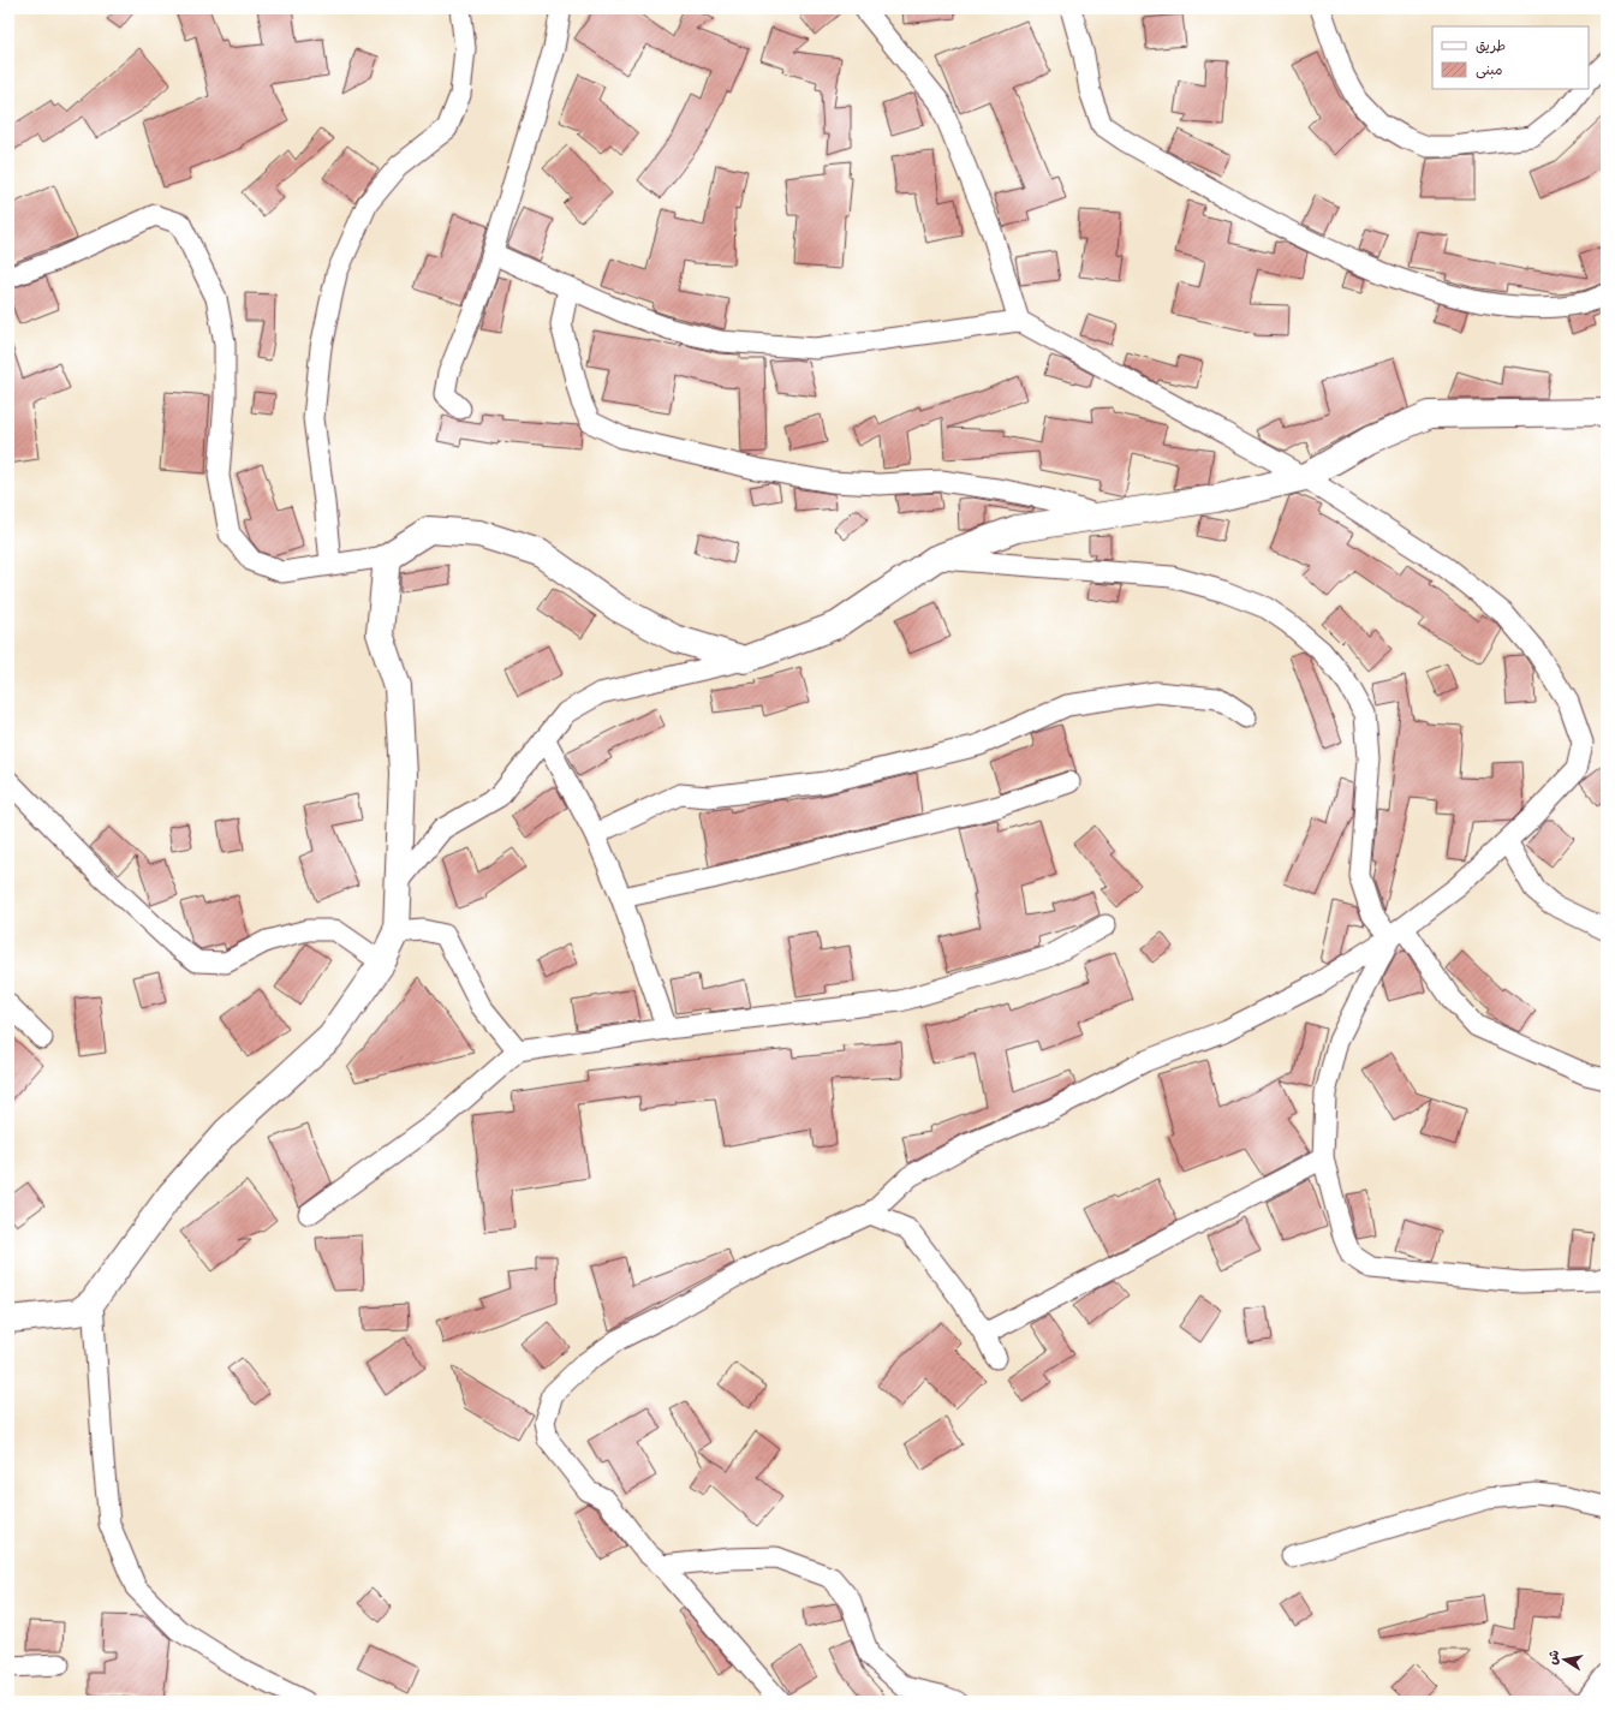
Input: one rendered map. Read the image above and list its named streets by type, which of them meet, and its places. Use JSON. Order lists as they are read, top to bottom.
{
  "legend": ["طريق", "مبنى"],
  "north": "left"
}
